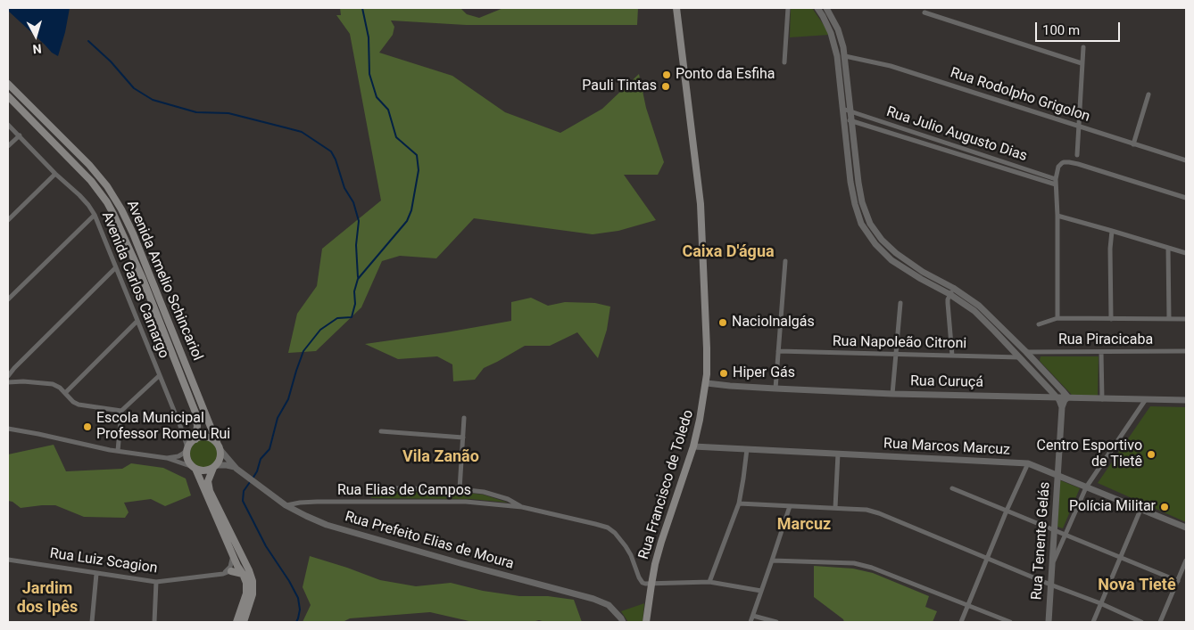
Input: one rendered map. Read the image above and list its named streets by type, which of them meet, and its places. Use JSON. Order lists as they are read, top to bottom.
{
  "streets": {
    "main road": ["Avenida Amelio Schincariol", "Rua Francisco de Toledo"],
    "street": [
      "Rua Rodolpho Grigolon",
      "Rua Julio Augusto Dias",
      "Avenida Carlos Camargo",
      "Rua Piracicaba",
      "Rua Napoleão Citroni",
      "Rua Curuçá",
      "Rua Marcos Marcuz",
      "Rua Elias de Campos",
      "Rua Prefeito Elias de Moura",
      "Rua Tenente Gelás",
      "Rua Luiz Scagion"
    ]
  },
  "crossings": [
    ["Avenida Amelio Schincariol", "Avenida Carlos Camargo"],
    ["Avenida Amelio Schincariol", "Rua Prefeito Elias de Moura"],
    ["Avenida Carlos Camargo", "Rua Prefeito Elias de Moura"],
    ["Rua Curuçá", "Rua Francisco de Toledo"],
    ["Rua Curuçá", "Rua Tenente Gelás"],
    ["Rua Marcos Marcuz", "Rua Francisco de Toledo"],
    ["Rua Marcos Marcuz", "Rua Tenente Gelás"],
    ["Rua Francisco de Toledo", "Rua Elias de Campos"],
    ["Rua Elias de Campos", "Rua Prefeito Elias de Moura"]
  ],
  "districts": [
    "Caixa D'água",
    "Vila Zanão",
    "Marcuz",
    "Nova Tietê",
    "Jardim dos Ipês"
  ],
  "places": [
    "Ponto da Esfiha",
    "Pauli Tintas",
    "Naciolnalgás",
    "Hiper Gás",
    "Escola Municipal Professor Romeu Rui",
    "Centro Esportivo de Tietê",
    "Polícia Militar"
  ],
  "scale_bar": "100 m",
  "north": "bottom"
}
